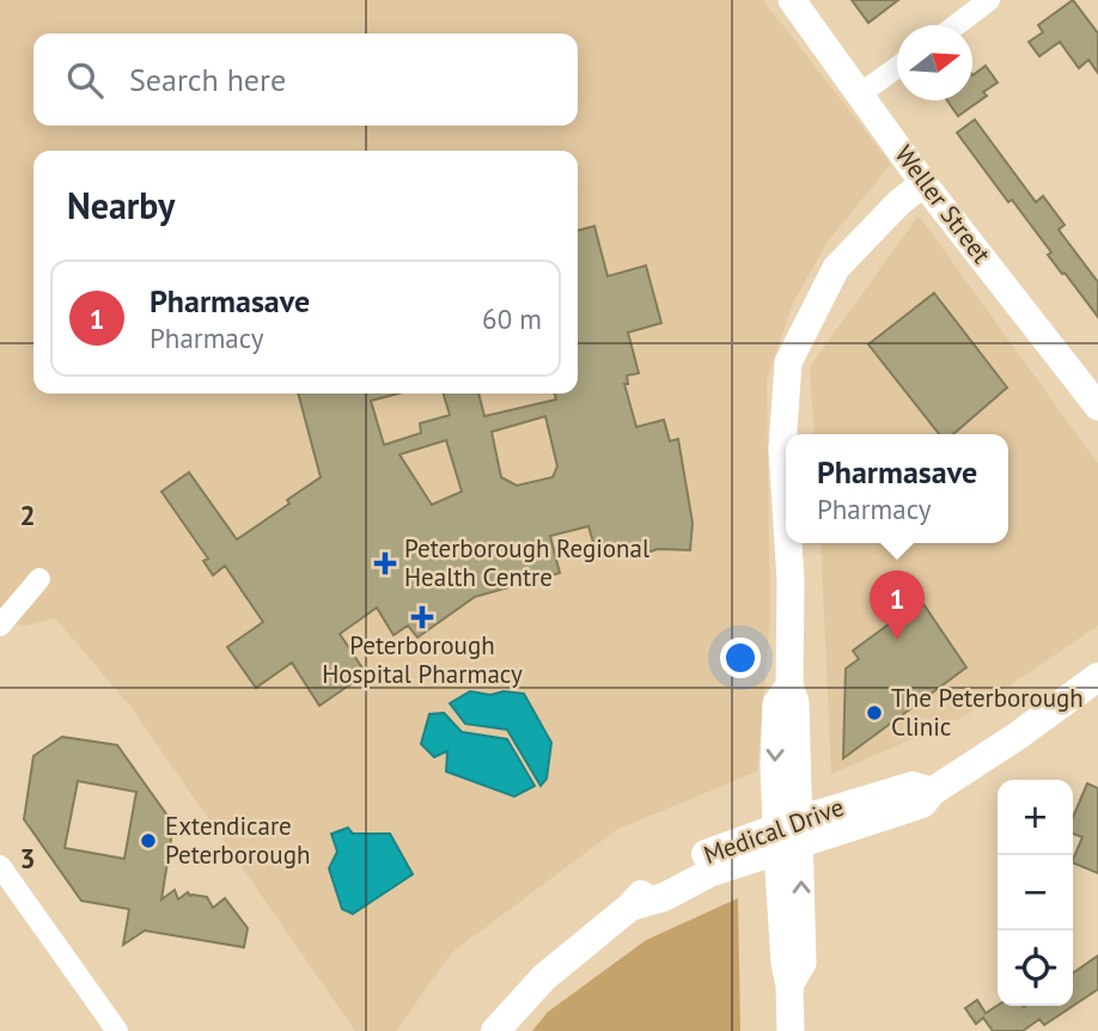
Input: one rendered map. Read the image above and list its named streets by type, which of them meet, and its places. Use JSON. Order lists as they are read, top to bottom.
{
  "streets": {
    "main road": ["Medical Drive"],
    "street": ["Weller Street"]
  },
  "places": {
    "health": ["Peterborough Regional Health Centre", "Peterborough Hospital Pharmacy"],
    "other": ["The Peterborough Clinic", "Extendicare Peterborough"]
  },
  "north": "right",
  "page": {
    "search": "Search here",
    "heading": "Nearby",
    "list": [
      {
        "mark": "1",
        "name": "Pharmasave",
        "note": "Pharmacy",
        "value": "60 m"
      }
    ],
    "popup": ["Pharmasave", "Pharmacy"],
    "pins": "1",
    "map_buttons": ["+", "−"]
  },
  "grid": {
    "rows": ["2", "3"]
  }
}
